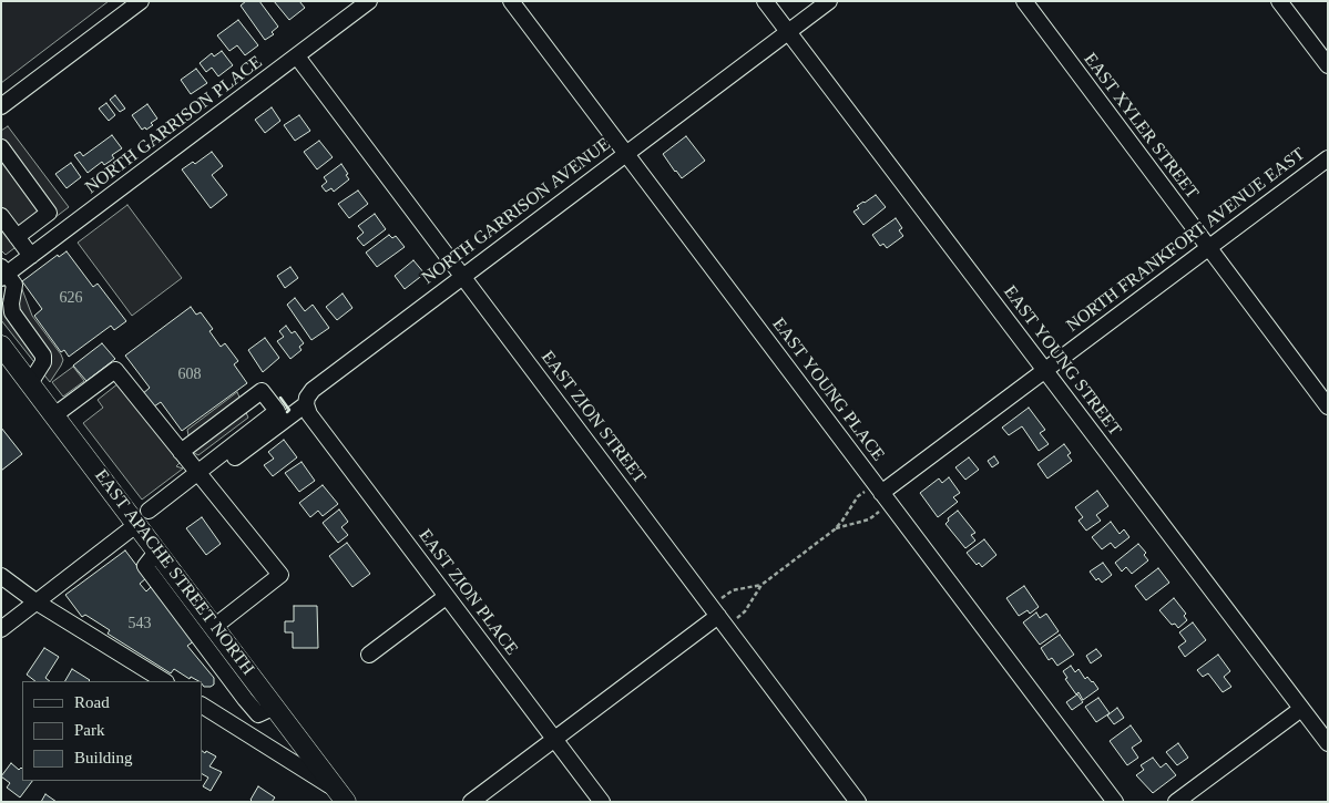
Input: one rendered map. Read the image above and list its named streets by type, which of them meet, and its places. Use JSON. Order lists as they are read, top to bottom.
{
  "streets": {
    "main road": ["EAST APACHE STREET NORTH"],
    "street": [
      "NORTH GARRISON PLACE",
      "EAST XYLER STREET",
      "NORTH GARRISON AVENUE",
      "NORTH FRANKFORT AVENUE EAST",
      "EAST YOUNG STREET",
      "EAST YOUNG PLACE",
      "EAST ZION STREET",
      "EAST ZION PLACE"
    ]
  },
  "crossings": [
    ["NORTH GARRISON PLACE", "EAST ZION STREET"],
    ["EAST XYLER STREET", "NORTH FRANKFORT AVENUE EAST"],
    ["NORTH GARRISON AVENUE", "EAST YOUNG STREET"],
    ["NORTH GARRISON AVENUE", "EAST YOUNG PLACE"],
    ["NORTH GARRISON AVENUE", "EAST ZION STREET"],
    ["NORTH GARRISON AVENUE", "EAST ZION PLACE"],
    ["NORTH FRANKFORT AVENUE EAST", "EAST YOUNG STREET"],
    ["NORTH FRANKFORT AVENUE EAST", "EAST YOUNG PLACE"]
  ],
  "house_numbers": ["626", "608", "543"],
  "legend": ["Road", "Park", "Building"]
}
